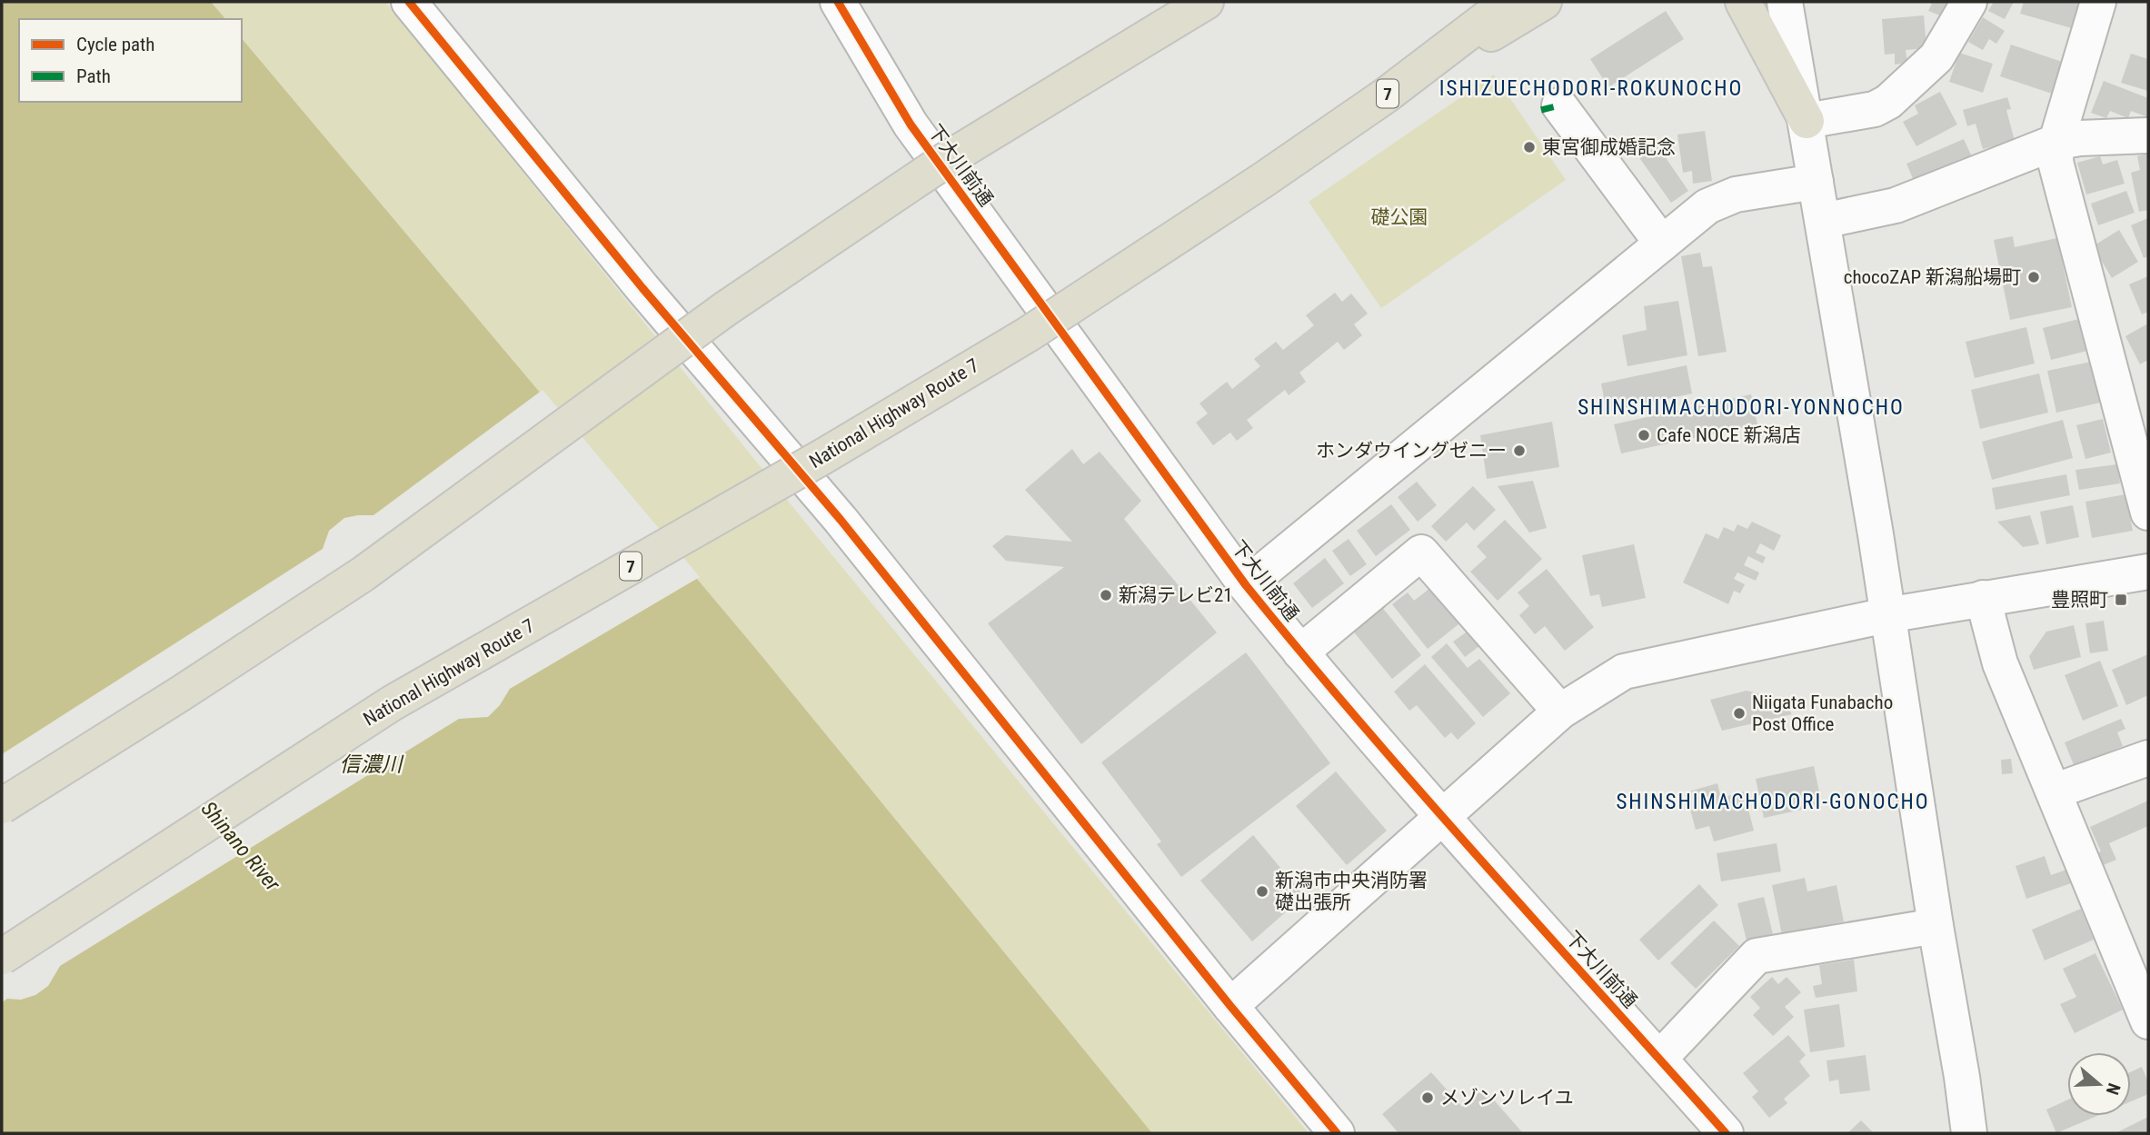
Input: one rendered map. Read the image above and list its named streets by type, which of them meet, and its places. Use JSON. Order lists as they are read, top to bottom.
{
  "streets": {
    "highway": ["7", "National Highway Route 7"],
    "street": ["下大川前通"]
  },
  "districts": ["ISHIZUECHODORI-ROKUNOCHO", "SHINSHIMACHODORI-YONNOCHO", "SHINSHIMACHODORI-GONOCHO"],
  "water": ["信濃川", "Shinano River"],
  "parks": ["礎公園"],
  "places": {
    "other": [
      "東宮御成婚記念",
      "chocoZAP 新潟船場町",
      "Cafe NOCE 新潟店",
      "ホンダウイングゼニー",
      "新潟テレビ21",
      "Niigata Funabacho Post Office",
      "新潟市中央消防署 礎出張所",
      "メゾンソレイユ"
    ],
    "transit": ["豊照町"]
  },
  "legend": ["Cycle path", "Path"],
  "north": "right"
}
